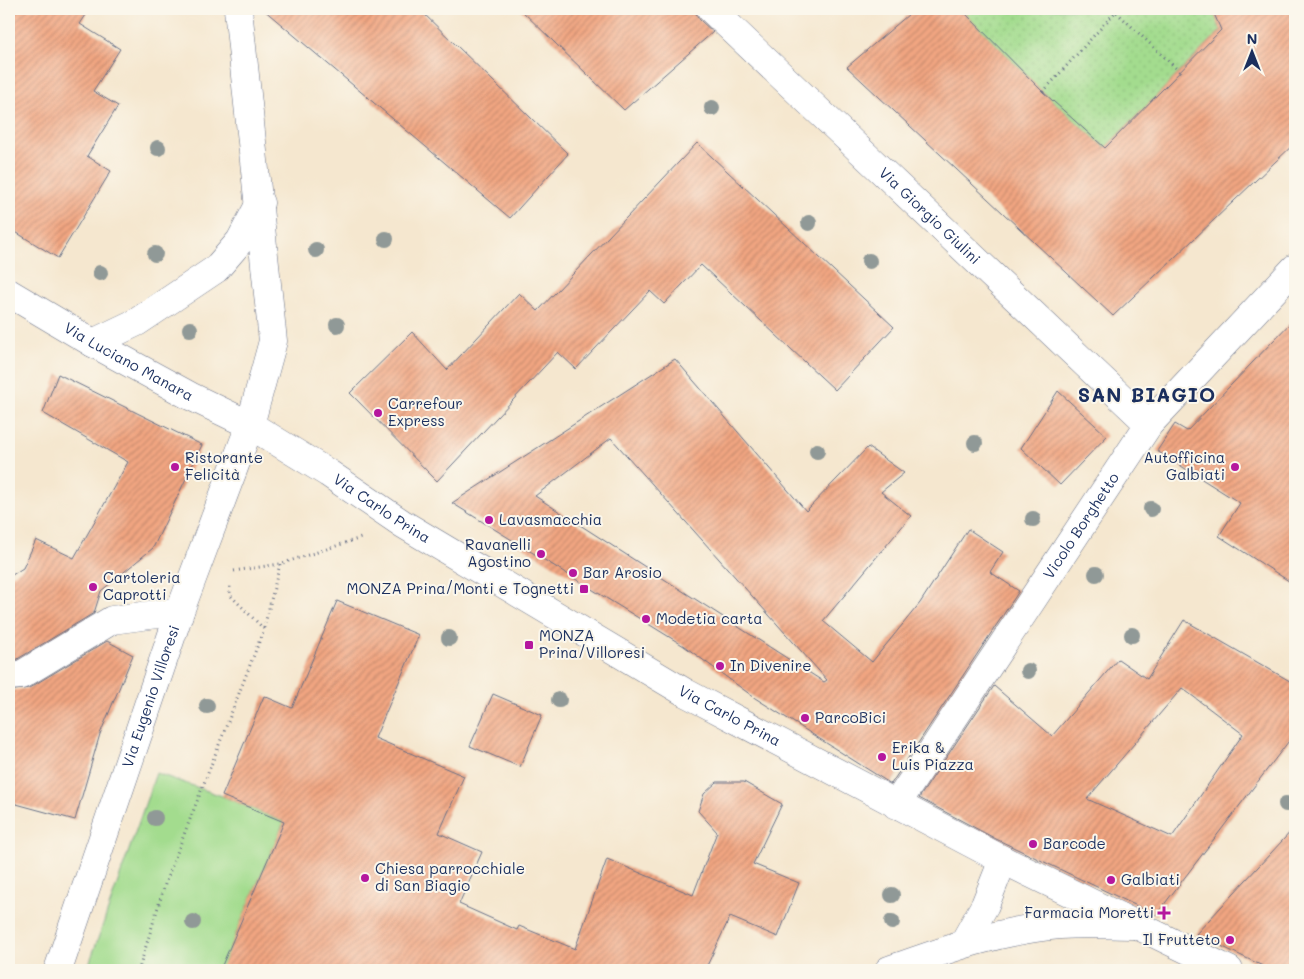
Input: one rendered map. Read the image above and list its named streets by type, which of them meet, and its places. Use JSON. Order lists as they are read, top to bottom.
{
  "streets": {
    "street": [
      "Via Giorgio Giulini",
      "Via Luciano Manara",
      "Via Carlo Prina",
      "Vicolo Borghetto",
      "Via Eugenio Villoresi"
    ]
  },
  "crossings": [
    ["Via Giorgio Giulini", "Vicolo Borghetto"],
    ["Via Luciano Manara", "Via Carlo Prina"],
    ["Via Luciano Manara", "Via Eugenio Villoresi"],
    ["Via Carlo Prina", "Vicolo Borghetto"],
    ["Via Carlo Prina", "Via Eugenio Villoresi"]
  ],
  "districts": ["SAN BIAGIO"],
  "places": {
    "other": [
      "Carrefour Express",
      "Ristorante Felicità",
      "Autofficina Galbiati",
      "Lavasmacchia",
      "Ravanelli Agostino",
      "Bar Arosio",
      "Cartoleria Caprotti",
      "Modetia carta",
      "In Divenire",
      "ParcoBici",
      "Erika & Luis Piazza",
      "Barcode",
      "Chiesa parrocchiale di San Biagio",
      "Galbiati",
      "Il Frutteto"
    ],
    "transit": ["MONZA Prina/Monti e Tognetti", "MONZA Prina/Villoresi"],
    "health": ["Farmacia Moretti"]
  },
  "north": "top"
}
